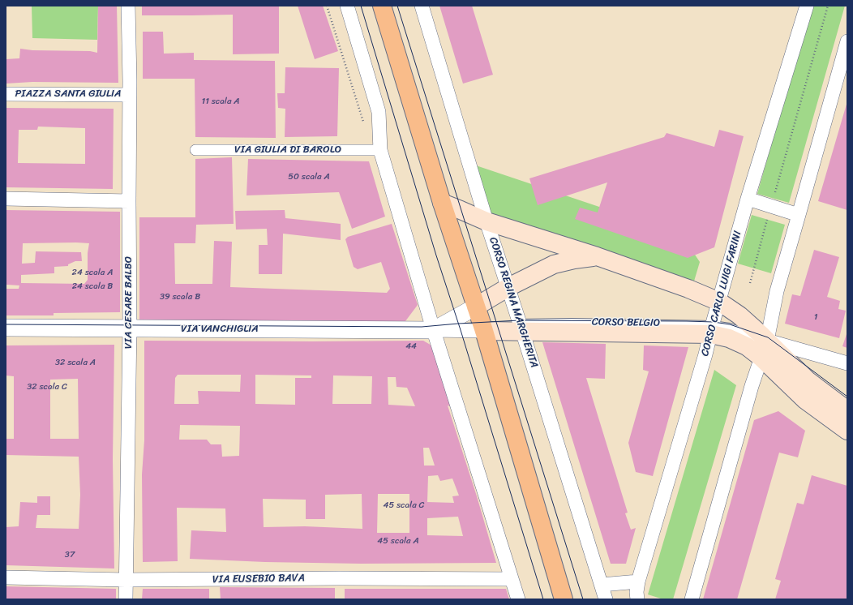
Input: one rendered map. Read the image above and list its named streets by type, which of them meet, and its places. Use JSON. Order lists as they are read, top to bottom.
{
  "streets": {
    "street": [
      "PIAZZA SANTA GIULIA",
      "VIA GIULIA DI BAROLO",
      "CORSO CARLO LUIGI FARINI",
      "VIA CESARE BALBO",
      "CORSO REGINA MARGHERITA",
      "VIA VANCHIGLIA",
      "VIA EUSEBIO BAVA"
    ]
  },
  "crossings": [
    ["PIAZZA SANTA GIULIA", "VIA CESARE BALBO"],
    ["VIA CESARE BALBO", "VIA VANCHIGLIA"],
    ["VIA CESARE BALBO", "VIA EUSEBIO BAVA"]
  ],
  "house_numbers": [
    "11 scala A",
    "50 scala A",
    "24 scala A",
    "24 scala B",
    "39 scala B",
    "1",
    "44",
    "32 scala A",
    "32 scala C",
    "45 scala C",
    "45 scala A",
    "37"
  ]
}
